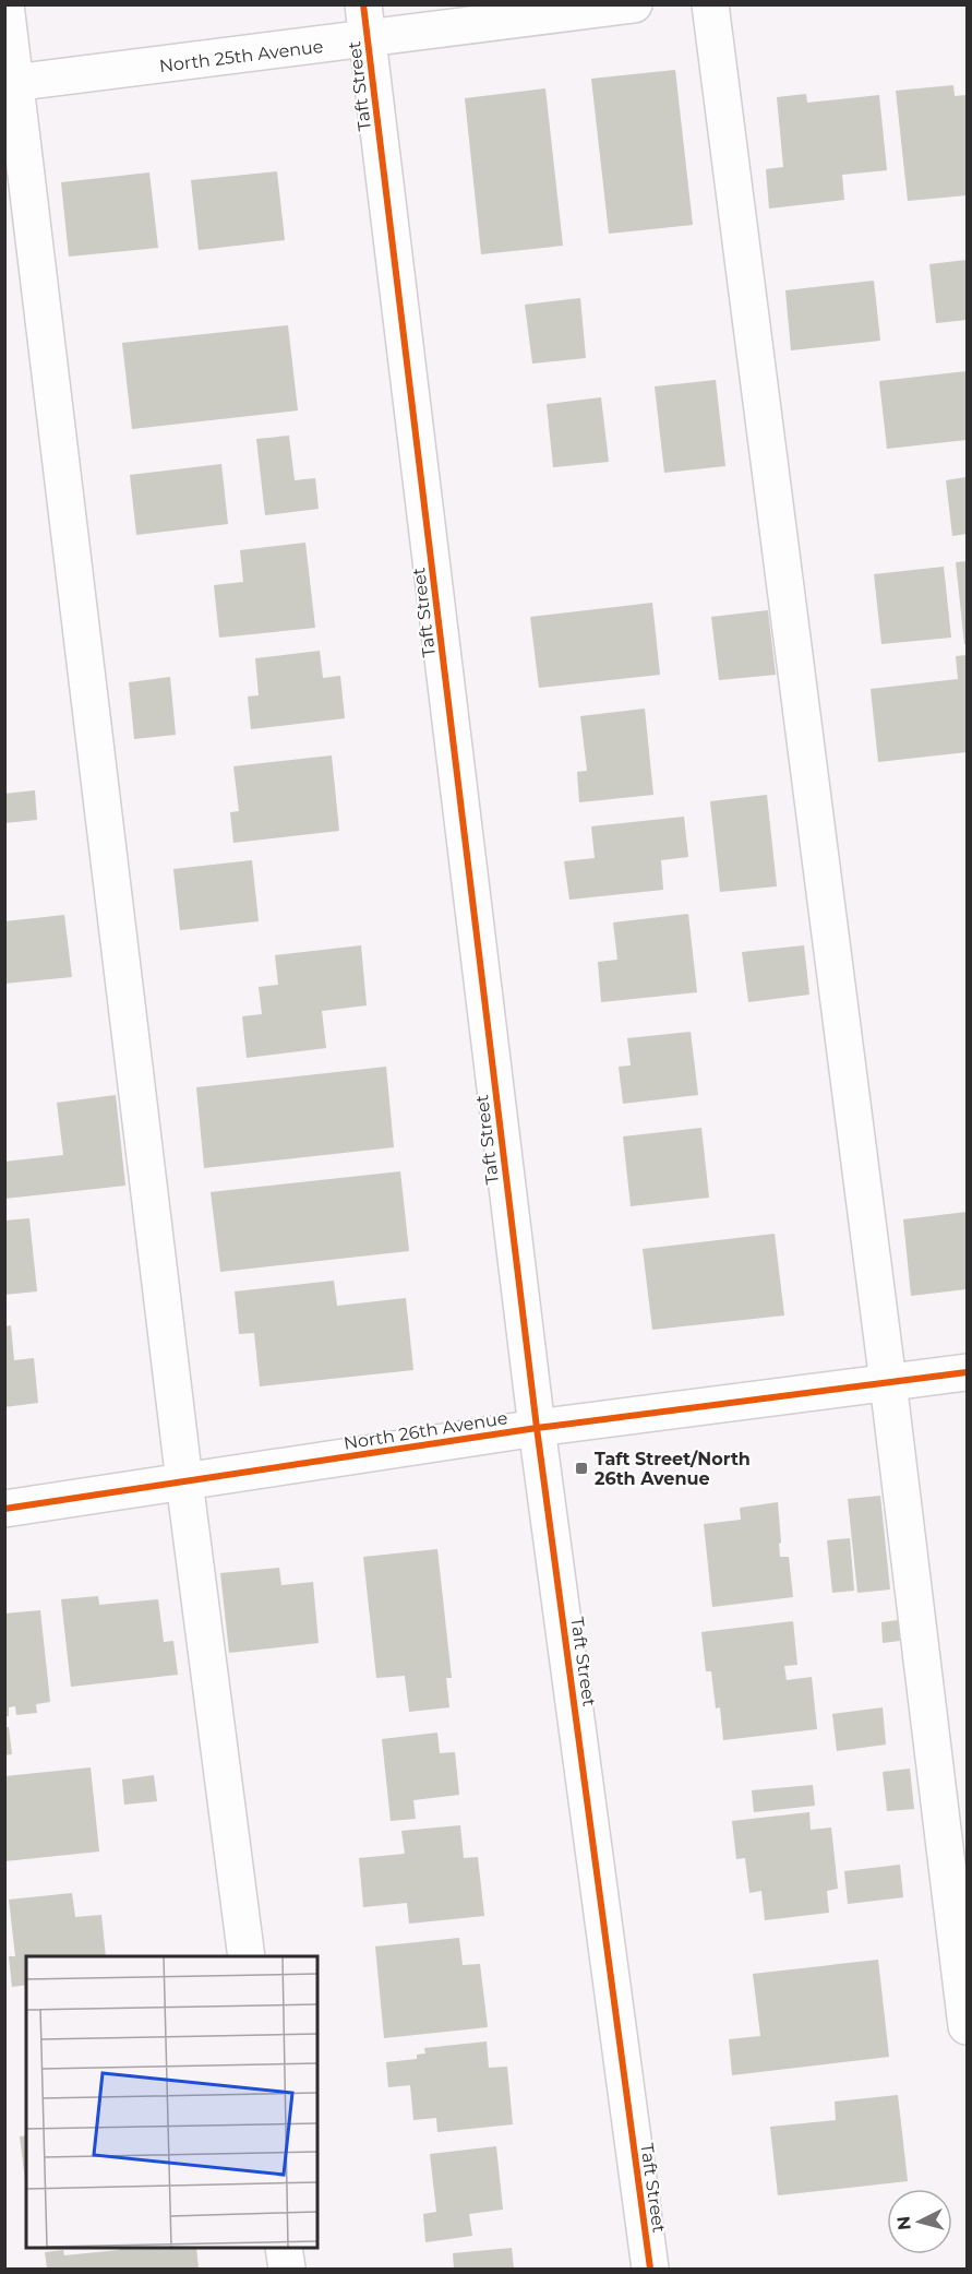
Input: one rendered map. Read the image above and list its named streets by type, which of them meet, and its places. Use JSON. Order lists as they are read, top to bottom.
{
  "streets": {
    "street": ["North 25th Avenue", "Taft Street", "North 26th Avenue"]
  },
  "crossings": [
    ["North 25th Avenue", "Taft Street"],
    ["Taft Street", "North 26th Avenue"]
  ],
  "places": {
    "transit": ["Taft Street/North 26th Avenue"]
  },
  "north": "left"
}
